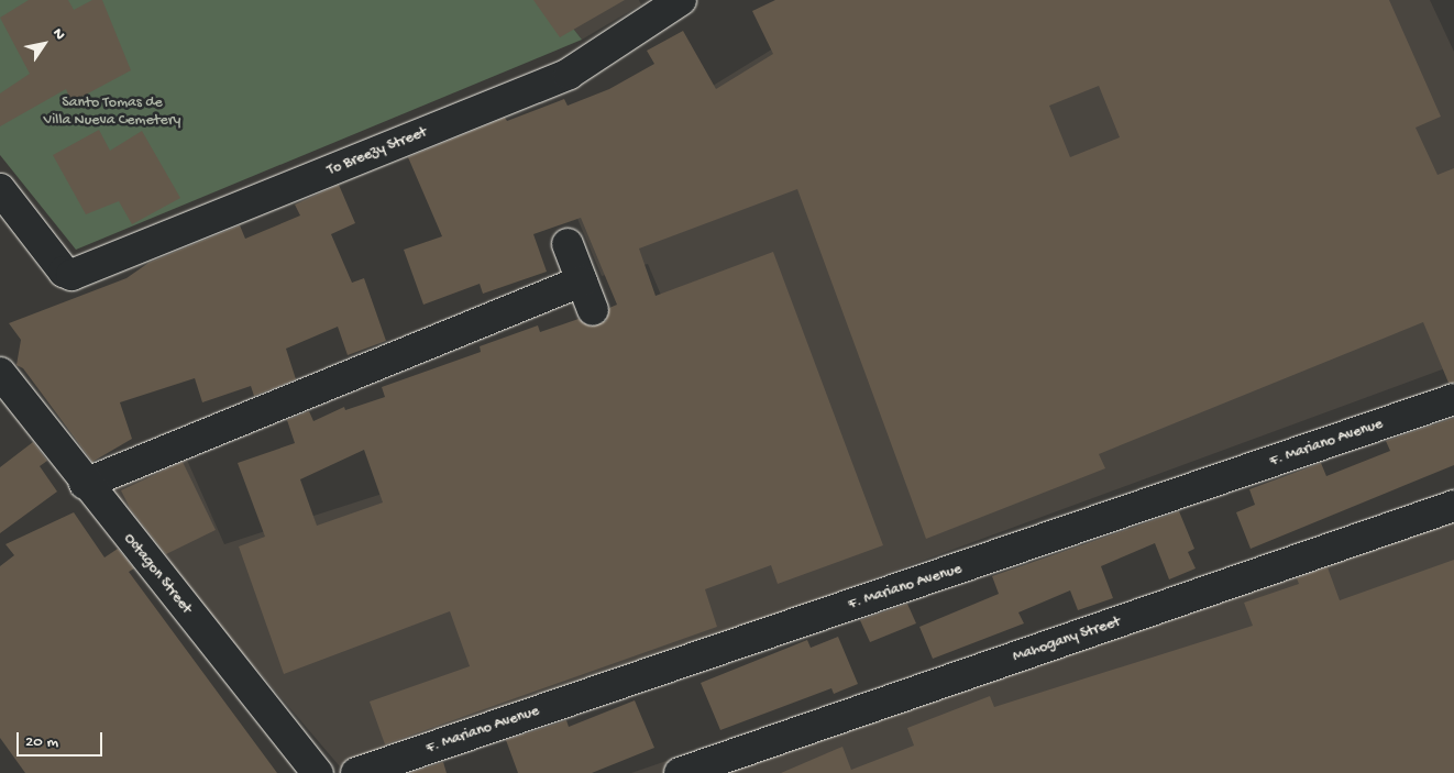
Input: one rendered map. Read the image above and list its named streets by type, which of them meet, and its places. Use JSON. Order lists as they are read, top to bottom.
{
  "streets": {
    "street": [
      "To Breezy Street",
      "F. Mariano Avenue",
      "Octagon Street",
      "Mahogany Street"
    ]
  },
  "parks": ["Santo Tomas de Villa Nueva Cemetery"],
  "scale_bar": "20 m",
  "north": "top right"
}
